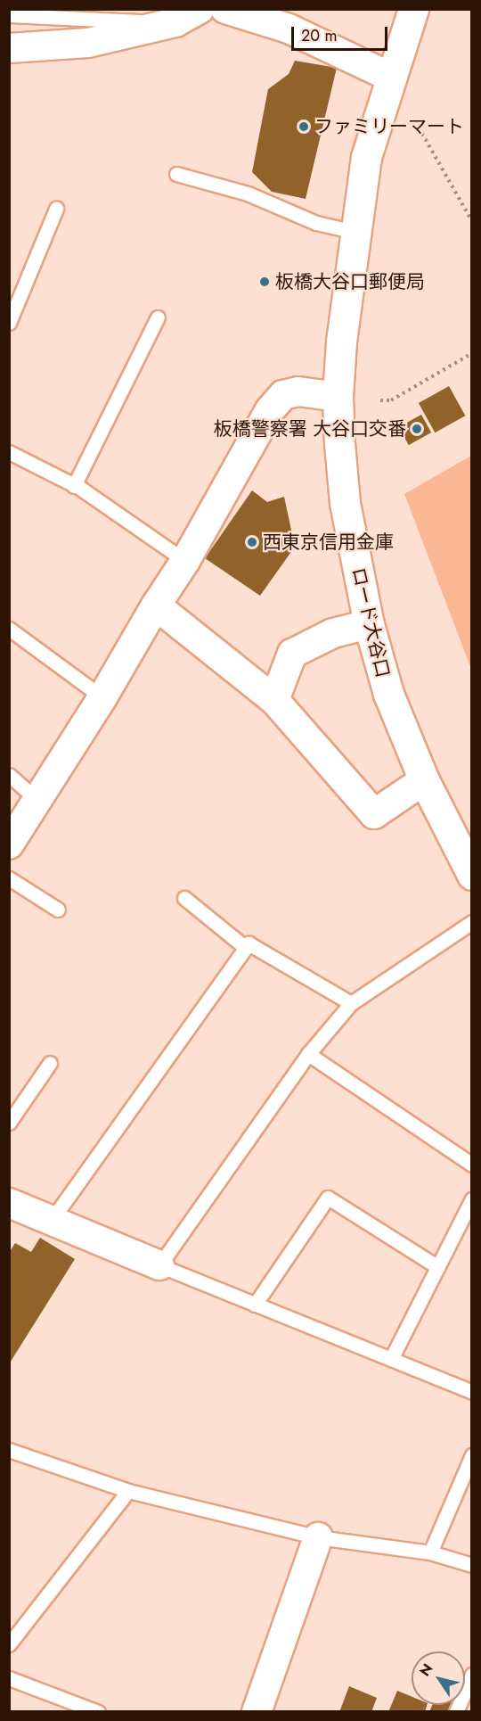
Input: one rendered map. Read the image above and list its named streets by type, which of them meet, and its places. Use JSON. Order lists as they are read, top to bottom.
{
  "streets": {
    "main road": ["ロード大谷口"]
  },
  "places": [
    "ファミリーマート",
    "板橋大谷口郵便局",
    "板橋警察署 大谷口交番",
    "西東京信用金庫"
  ],
  "scale_bar": "20 m",
  "north": "top left"
}
